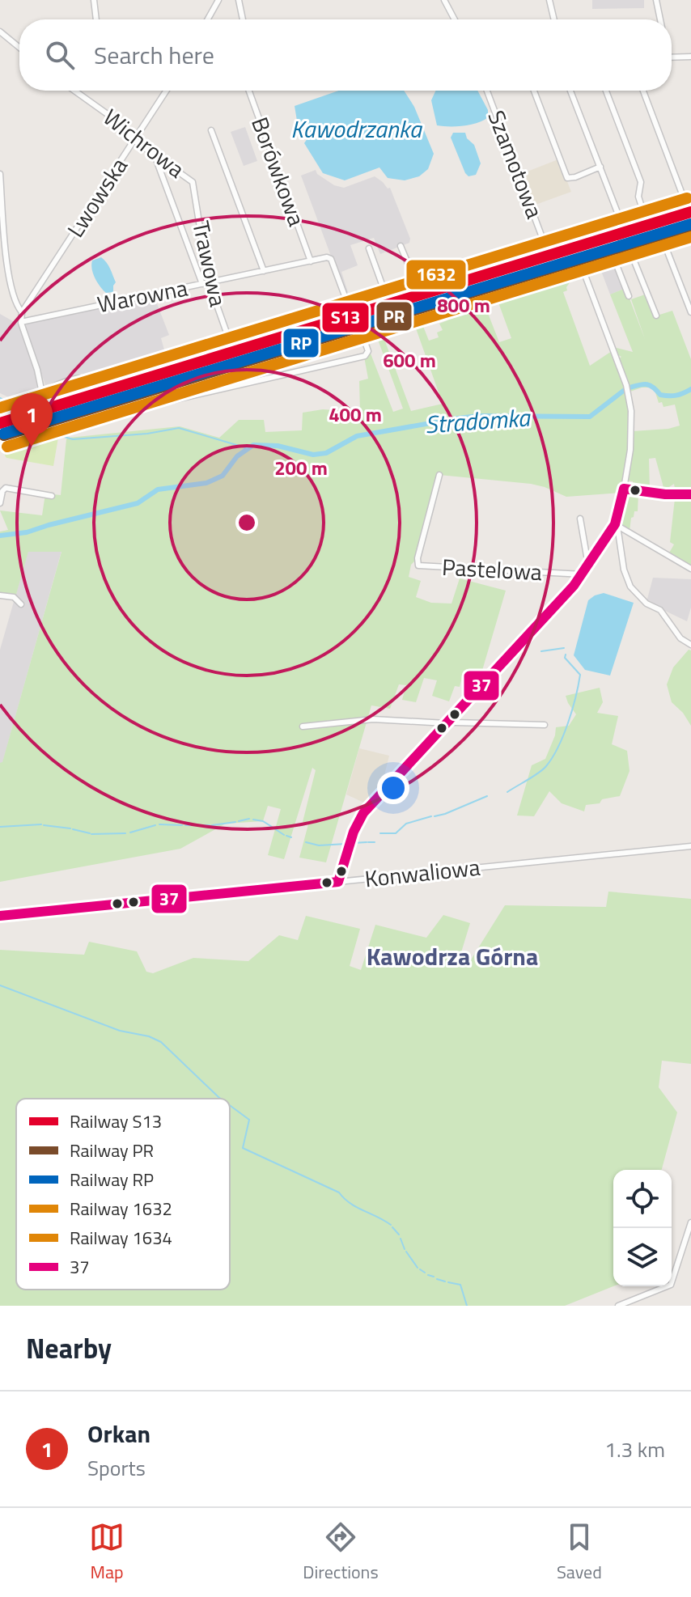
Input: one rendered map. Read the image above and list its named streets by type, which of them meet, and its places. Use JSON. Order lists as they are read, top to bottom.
{
  "streets": {
    "street": [
      "Wichrowa",
      "Szamotowa",
      "Borówkowa",
      "Lwowska",
      "Trawowa",
      "Warowna",
      "Pastelowa",
      "Konwaliowa"
    ]
  },
  "crossings": [
    ["Wichrowa", "Lwowska"],
    ["Wichrowa", "Trawowa"],
    ["Borówkowa", "Warowna"],
    ["Trawowa", "Warowna"]
  ],
  "districts": ["Kawodrza Górna"],
  "water": ["Kawodrzanka", "Stradomka"],
  "lines": [
    "rail line 1632",
    "rail line S13",
    "rail line RP",
    "rail line PR",
    "rail line 1634",
    "transit line 37"
  ],
  "legend": [
    "Railway S13",
    "Railway PR",
    "Railway RP",
    "Railway 1632",
    "Railway 1634",
    "37"
  ],
  "page": {
    "search": "Search here",
    "pins": "1",
    "heading": "Nearby",
    "list": [
      {
        "mark": "1",
        "name": "Orkan",
        "note": "Sports",
        "value": "1.3 km"
      }
    ],
    "nav": ["Map", "Directions", "Saved"]
  },
  "rings": [
    "800 m",
    "600 m",
    "400 m",
    "200 m"
  ]
}
